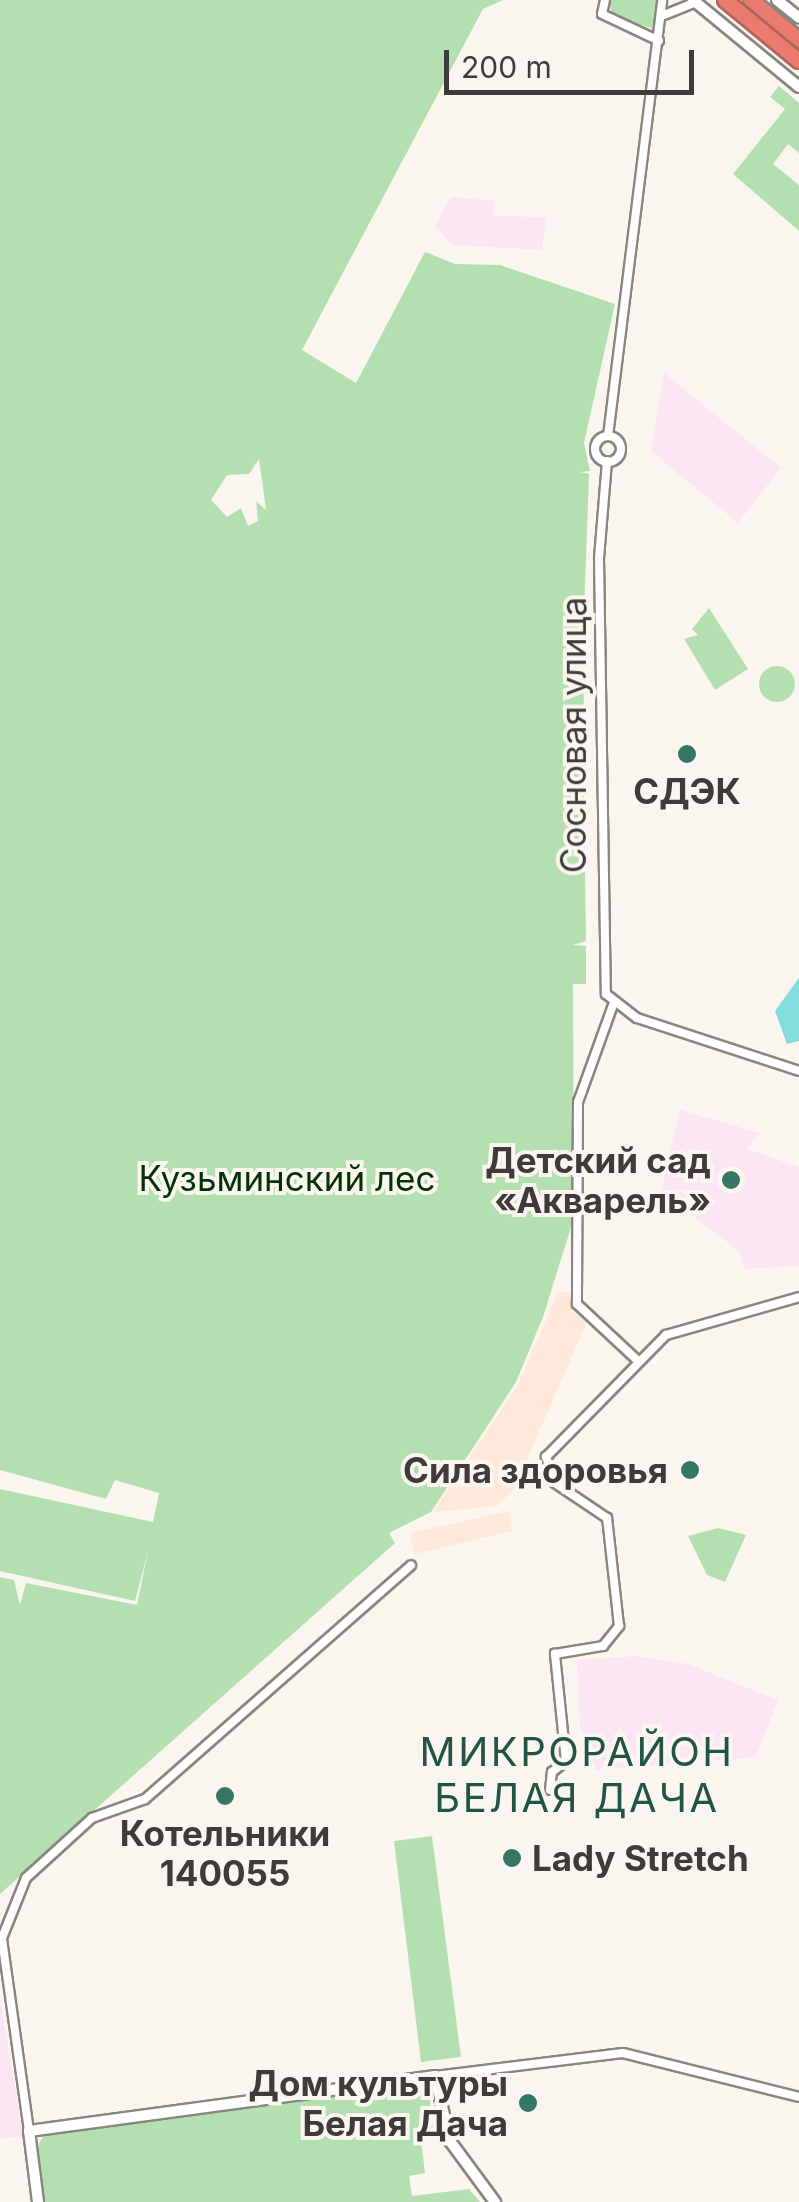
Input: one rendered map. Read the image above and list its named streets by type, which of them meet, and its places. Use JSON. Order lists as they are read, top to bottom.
{
  "streets": {
    "street": ["Сосновая улица"]
  },
  "districts": ["МИКРОРАЙОН БЕЛАЯ ДАЧА"],
  "parks": ["Кузьминский лес"],
  "places": [
    "СДЭК",
    "Детский сад «Акварель»",
    "Сила здоровья",
    "Котельники 140055",
    "Lady Stretch",
    "Дом культуры Белая Дача"
  ],
  "scale_bar": "200 m"
}
